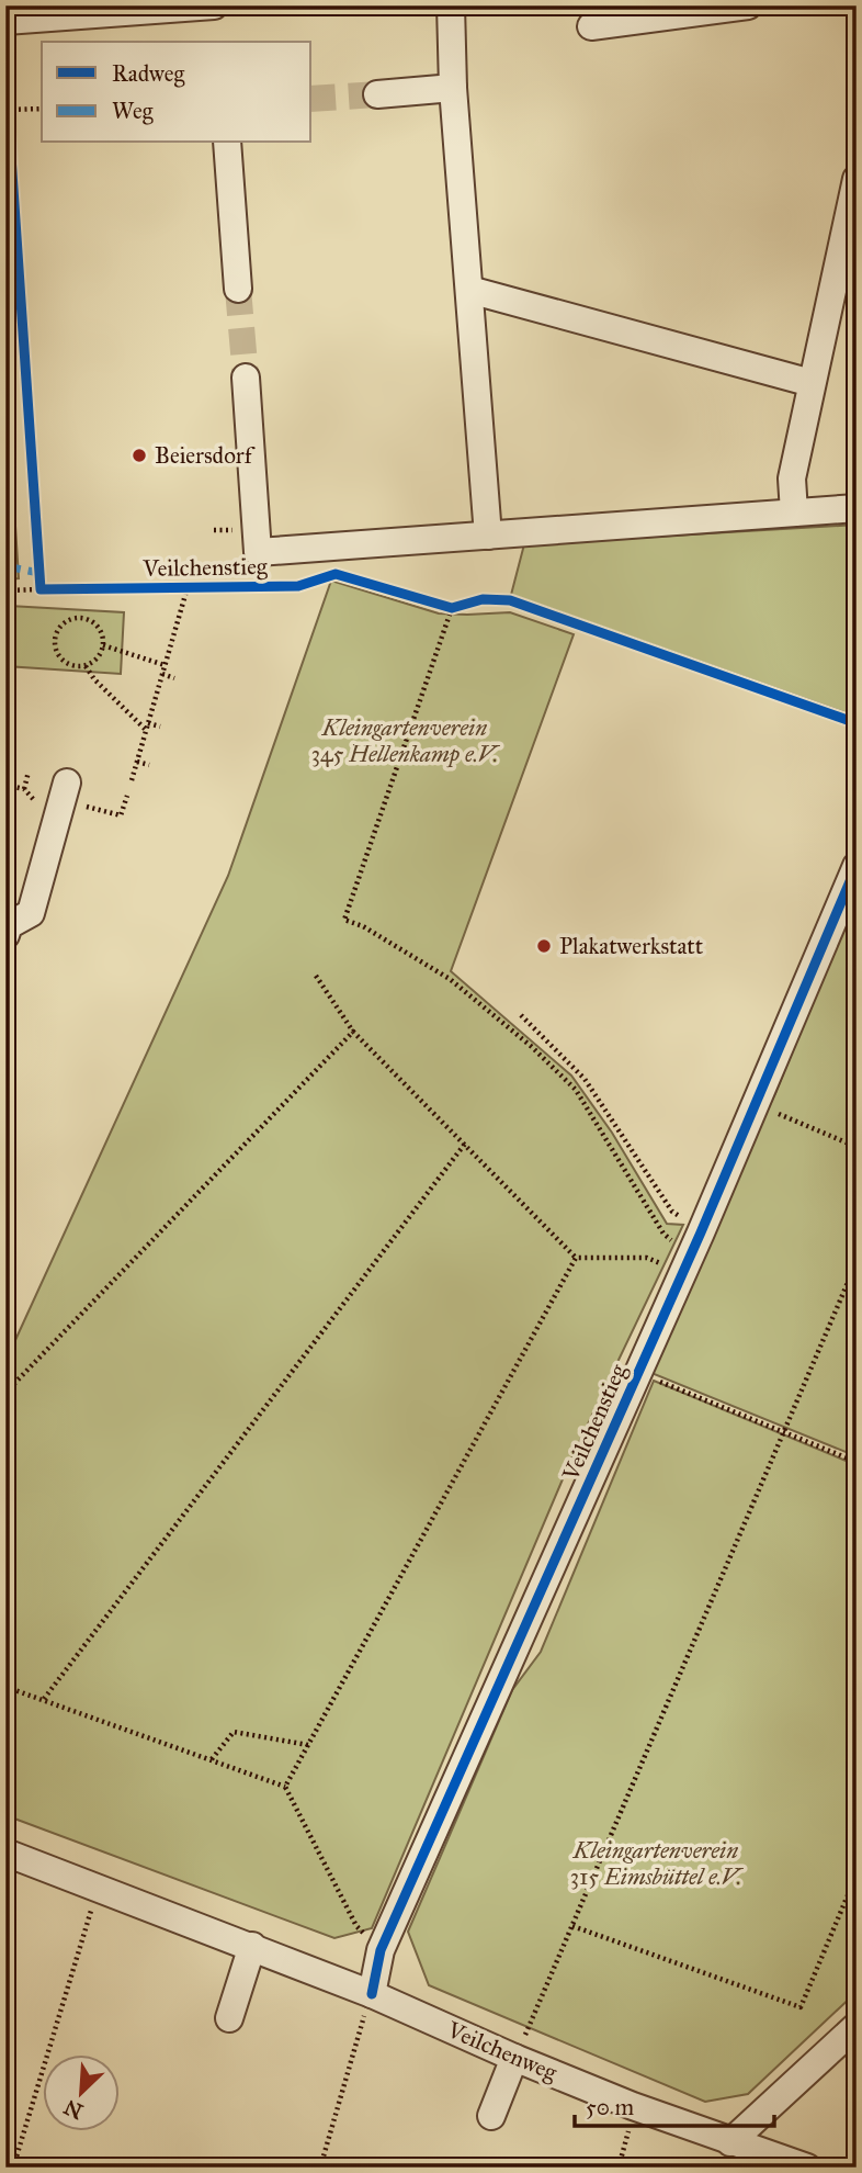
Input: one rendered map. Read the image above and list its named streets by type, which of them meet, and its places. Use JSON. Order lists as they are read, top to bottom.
{
  "streets": {
    "street": ["Veilchenstieg", "Veilchenweg"]
  },
  "crossings": [
    ["Veilchenstieg", "Veilchenweg"]
  ],
  "parks": ["Kleingartenverein 345 Hellenkamp e.V.", "Kleingartenverein 315 Eimsbüttel e.V."],
  "places": ["Beiersdorf", "Plakatwerkstatt"],
  "legend": ["Radweg", "Weg"],
  "scale_bar": "50 m",
  "north": "bottom left"
}
